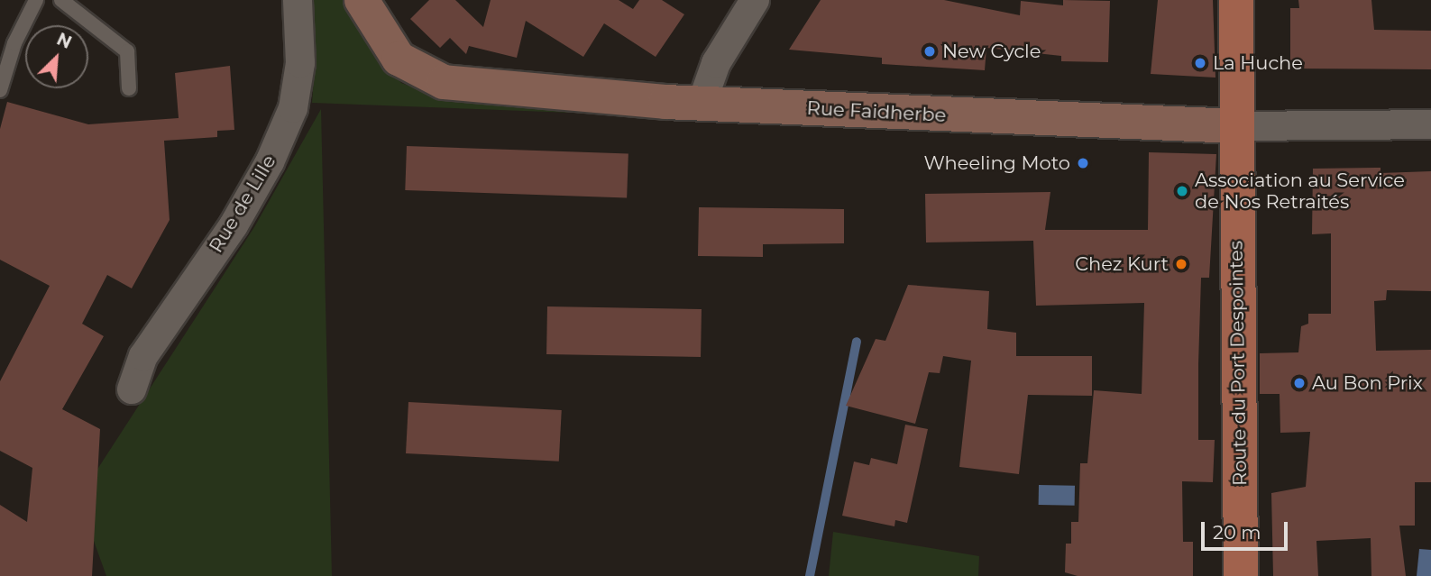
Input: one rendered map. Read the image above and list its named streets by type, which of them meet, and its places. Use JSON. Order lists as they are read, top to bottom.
{
  "streets": {
    "main road": ["Route du Port Despointes"],
    "street": ["Rue Faidherbe", "Rue de Lille"]
  },
  "crossings": [
    ["Rue Faidherbe", "Route du Port Despointes"]
  ],
  "places": [
    "New Cycle",
    "La Huche",
    "Wheeling Moto",
    "Association au Service de Nos Retraités",
    "Chez Kurt",
    "Au Bon Prix"
  ],
  "scale_bar": "20 m",
  "north": "top right"
}
